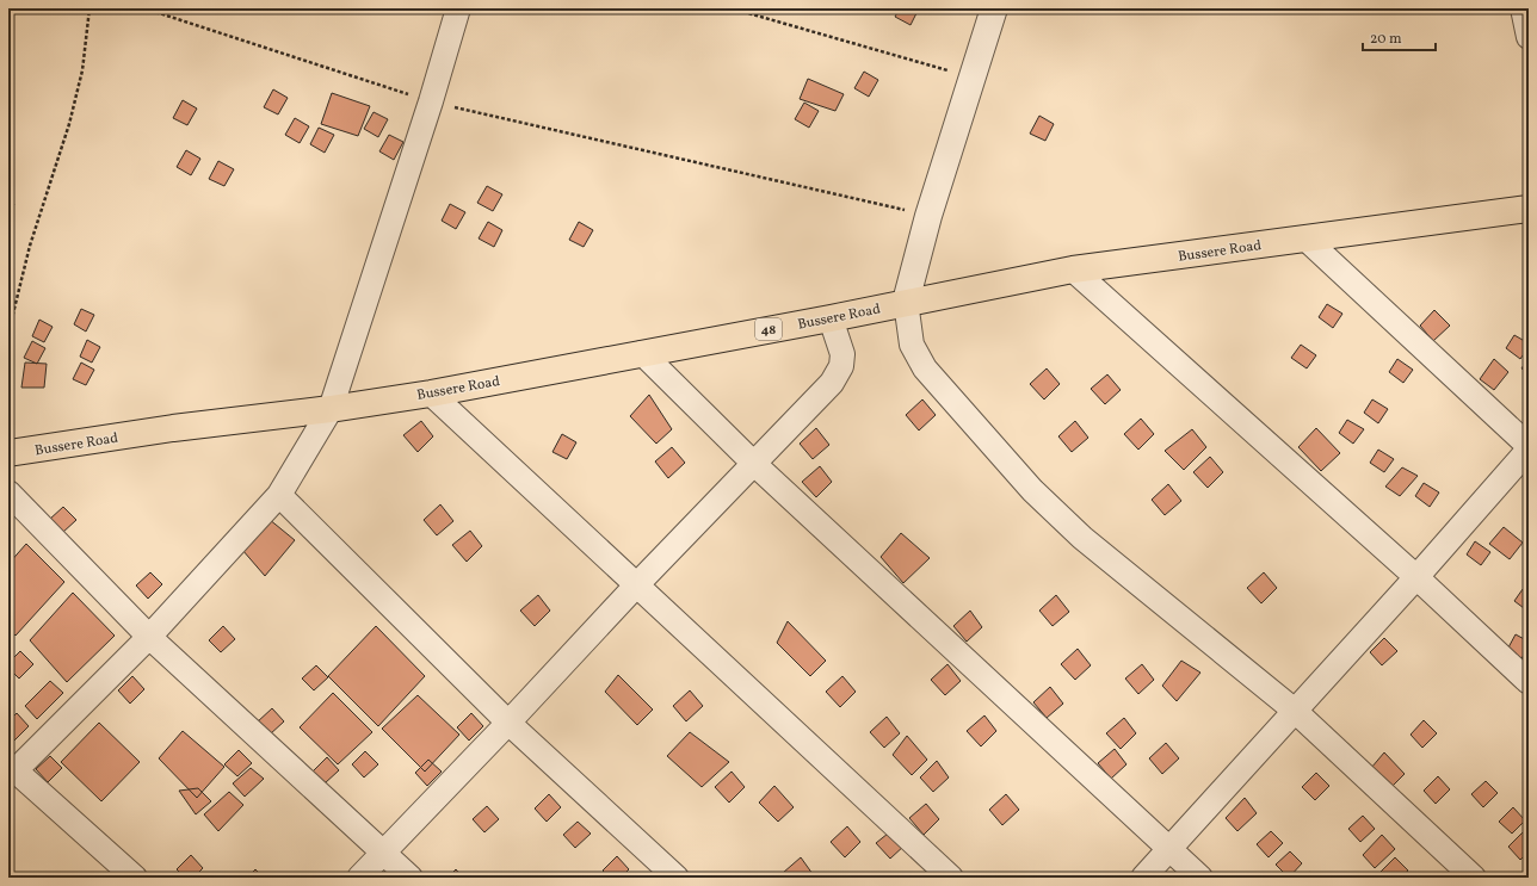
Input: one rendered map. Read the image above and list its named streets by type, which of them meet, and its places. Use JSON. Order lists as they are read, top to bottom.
{
  "streets": {
    "main road": ["Bussere Road", "48"]
  },
  "scale_bar": "20 m"
}
